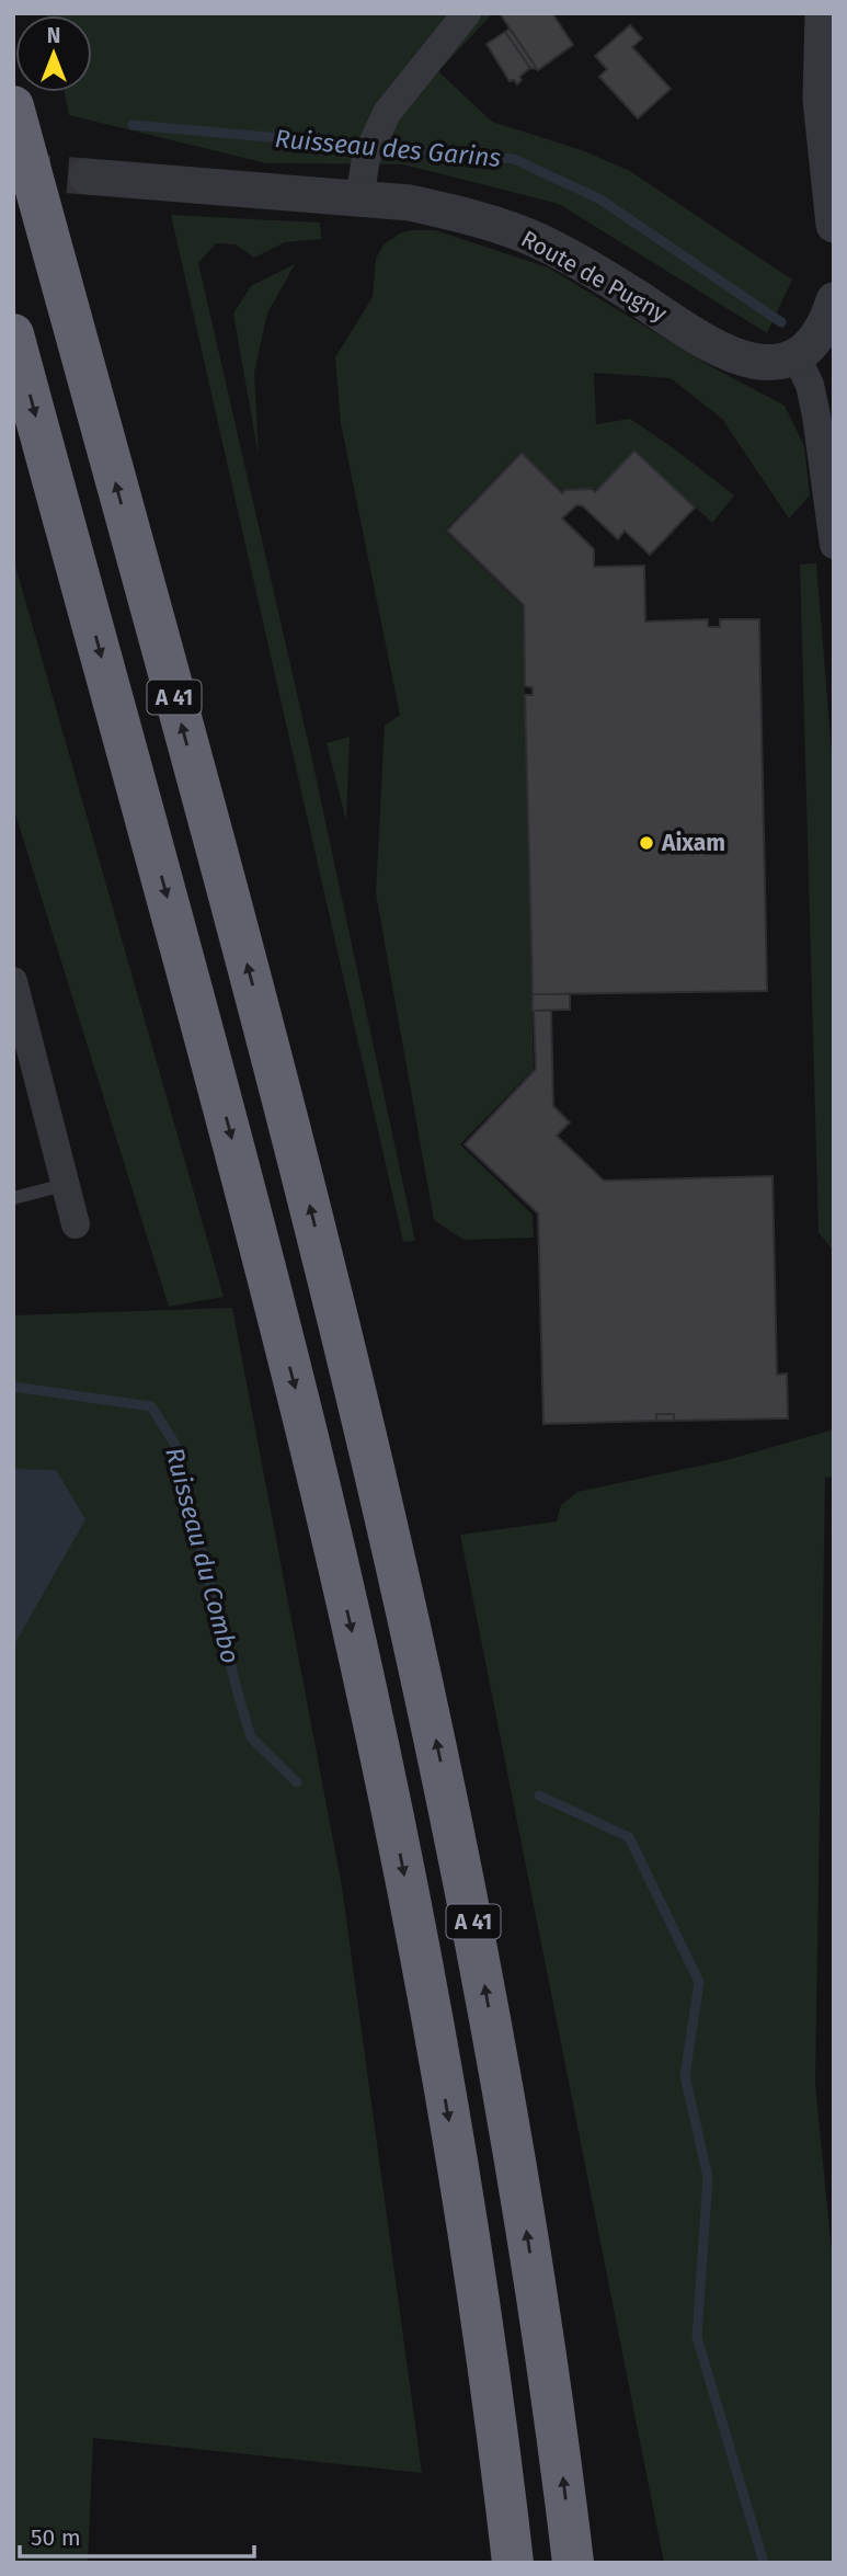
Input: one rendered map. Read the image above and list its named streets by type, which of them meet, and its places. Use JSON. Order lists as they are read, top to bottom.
{
  "streets": {
    "highway": ["A 41"],
    "street": ["Route de Pugny"]
  },
  "water": ["Ruisseau des Garins", "Ruisseau du Combo"],
  "places": ["Aixam"],
  "scale_bar": "50 m",
  "north": "top"
}
